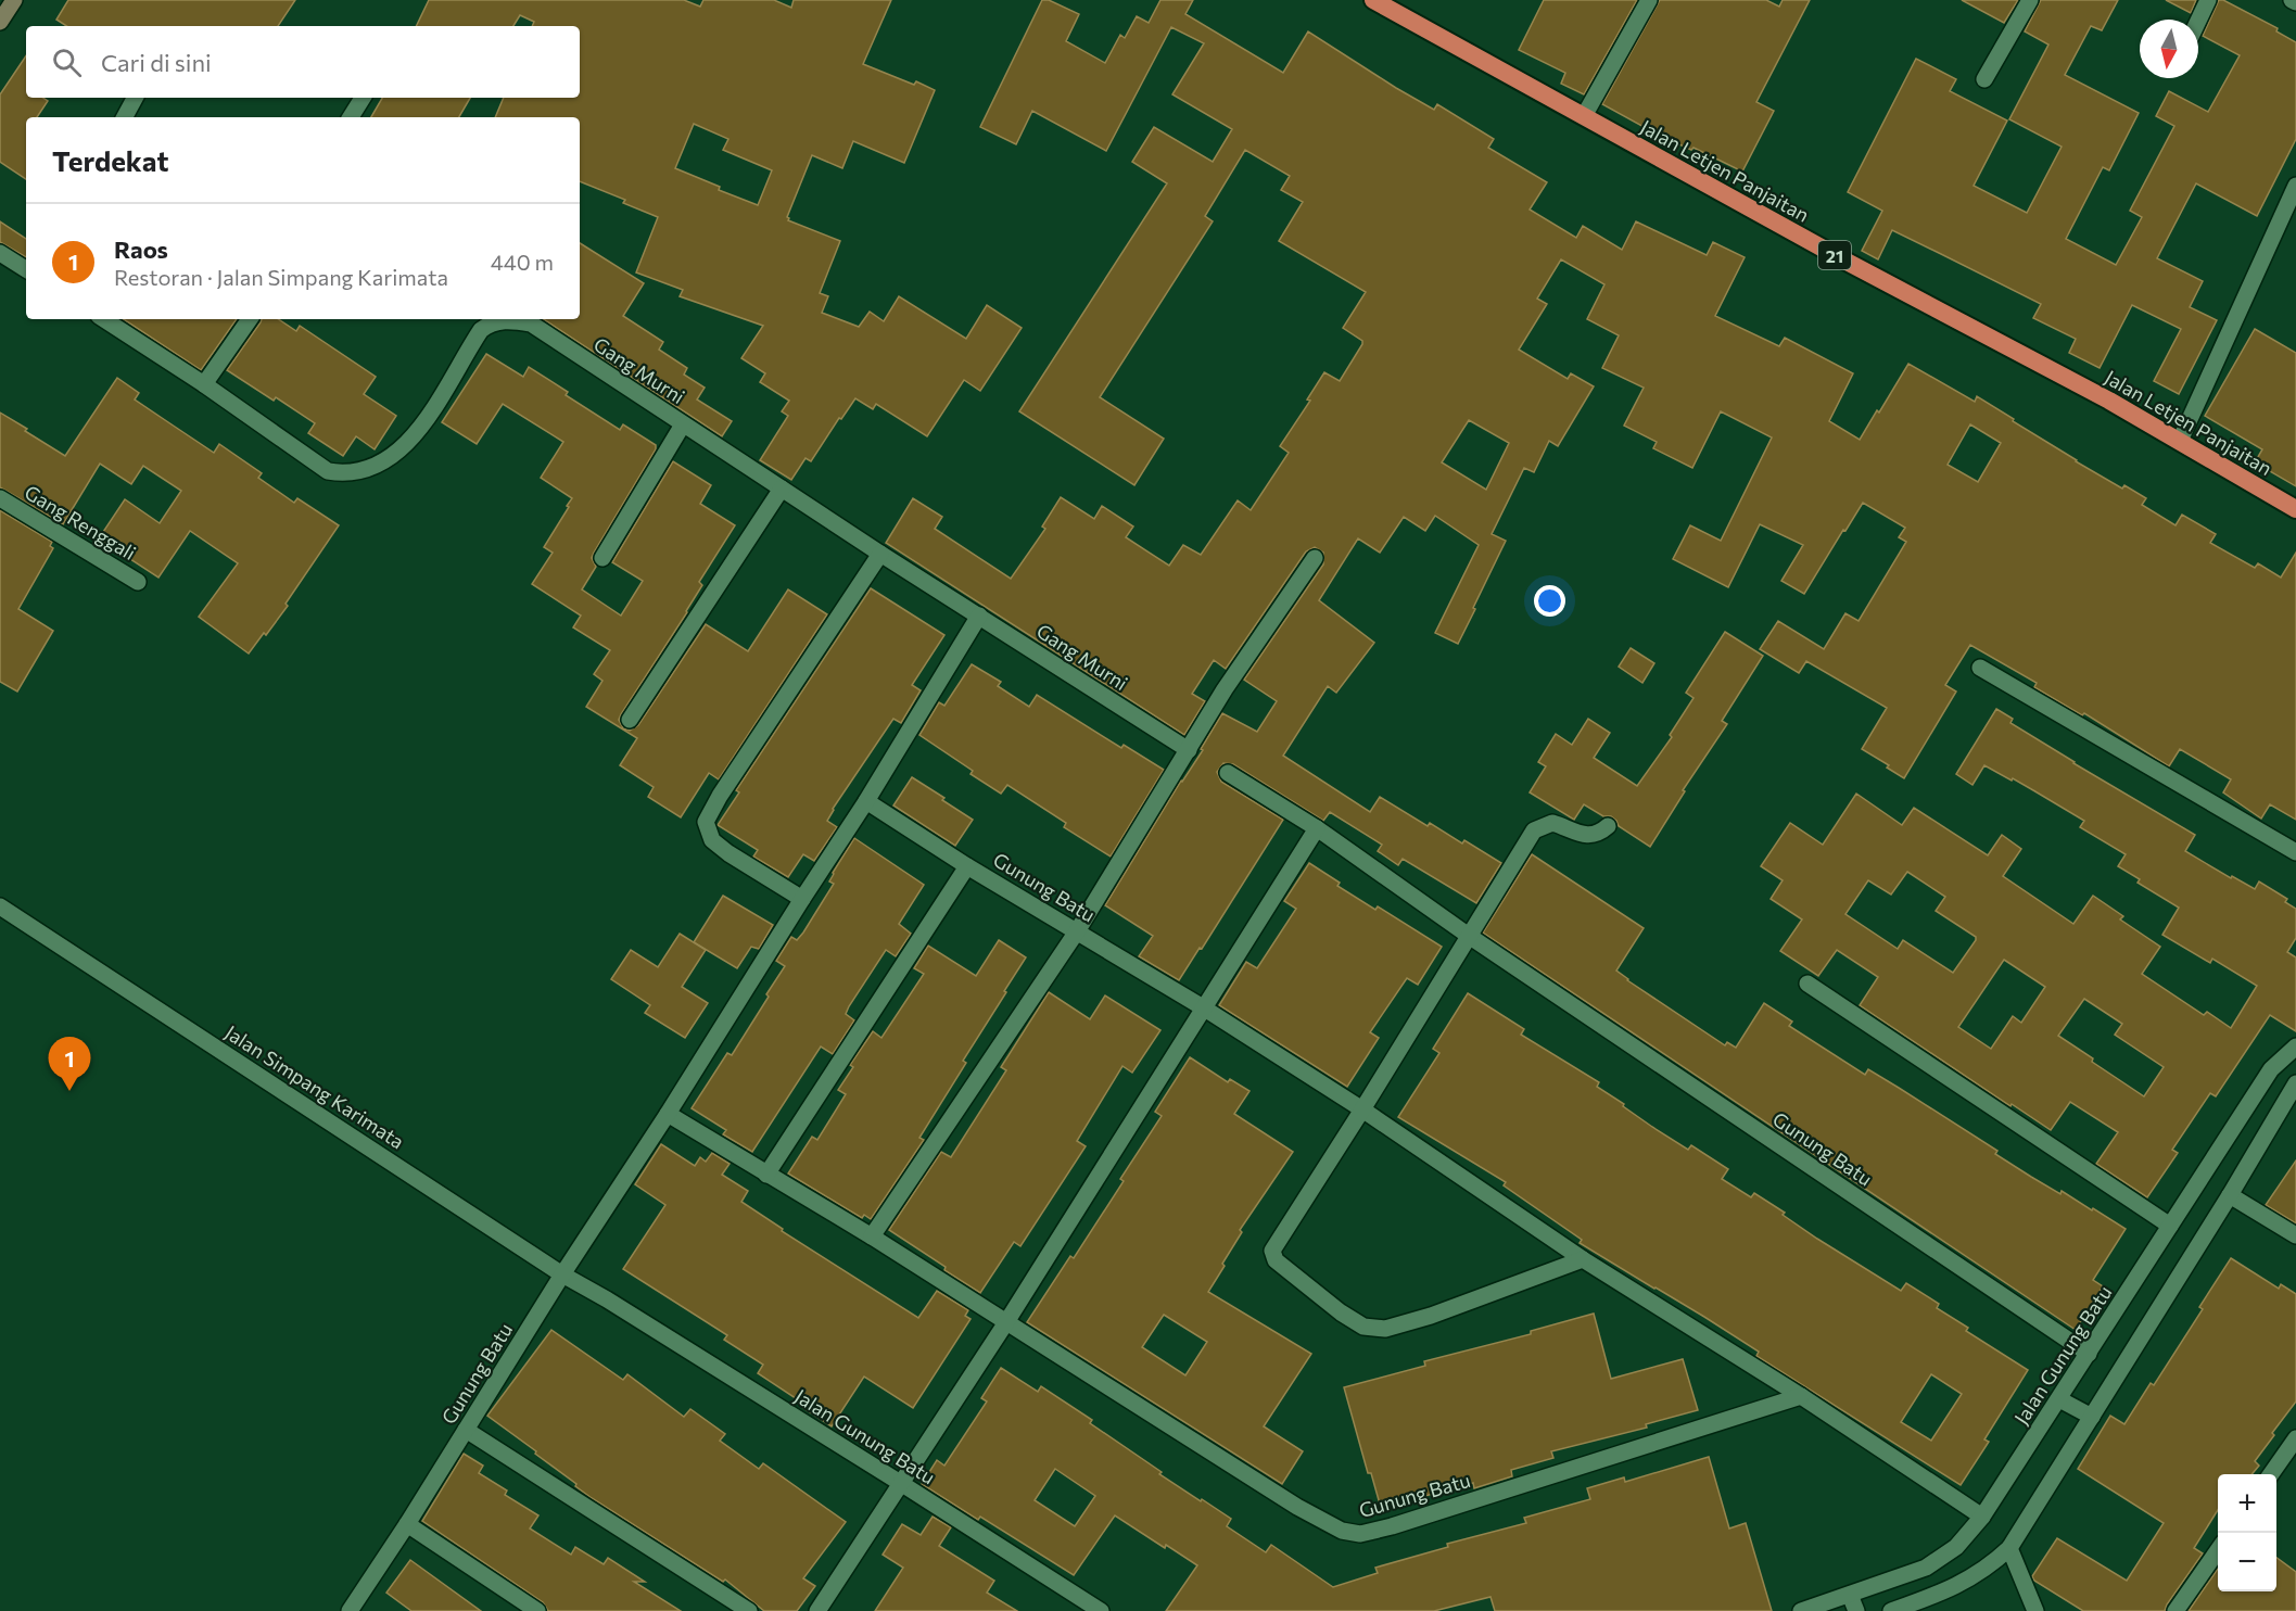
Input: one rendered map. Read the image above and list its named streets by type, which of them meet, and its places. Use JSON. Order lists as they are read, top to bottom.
{
  "streets": {
    "highway": ["Jalan Letjen Panjaitan", "21"],
    "street": [
      "Gang Murni",
      "Gang Renggali",
      "Gunung Batu",
      "Jalan Simpang Karimata",
      "Jalan Gunung Batu"
    ]
  },
  "crossings": [
    ["Gang Murni", "Gunung Batu"],
    ["Gunung Batu", "Jalan Simpang Karimata"],
    ["Gunung Batu", "Jalan Gunung Batu"],
    ["Jalan Simpang Karimata", "Jalan Gunung Batu"]
  ],
  "north": "bottom",
  "page": {
    "search": "Cari di sini",
    "heading": "Terdekat",
    "list": [
      {
        "mark": "1",
        "name": "Raos",
        "note": "Restoran · Jalan Simpang Karimata",
        "value": "440 m"
      }
    ],
    "pins": "1",
    "map_buttons": ["+", "−"]
  }
}
